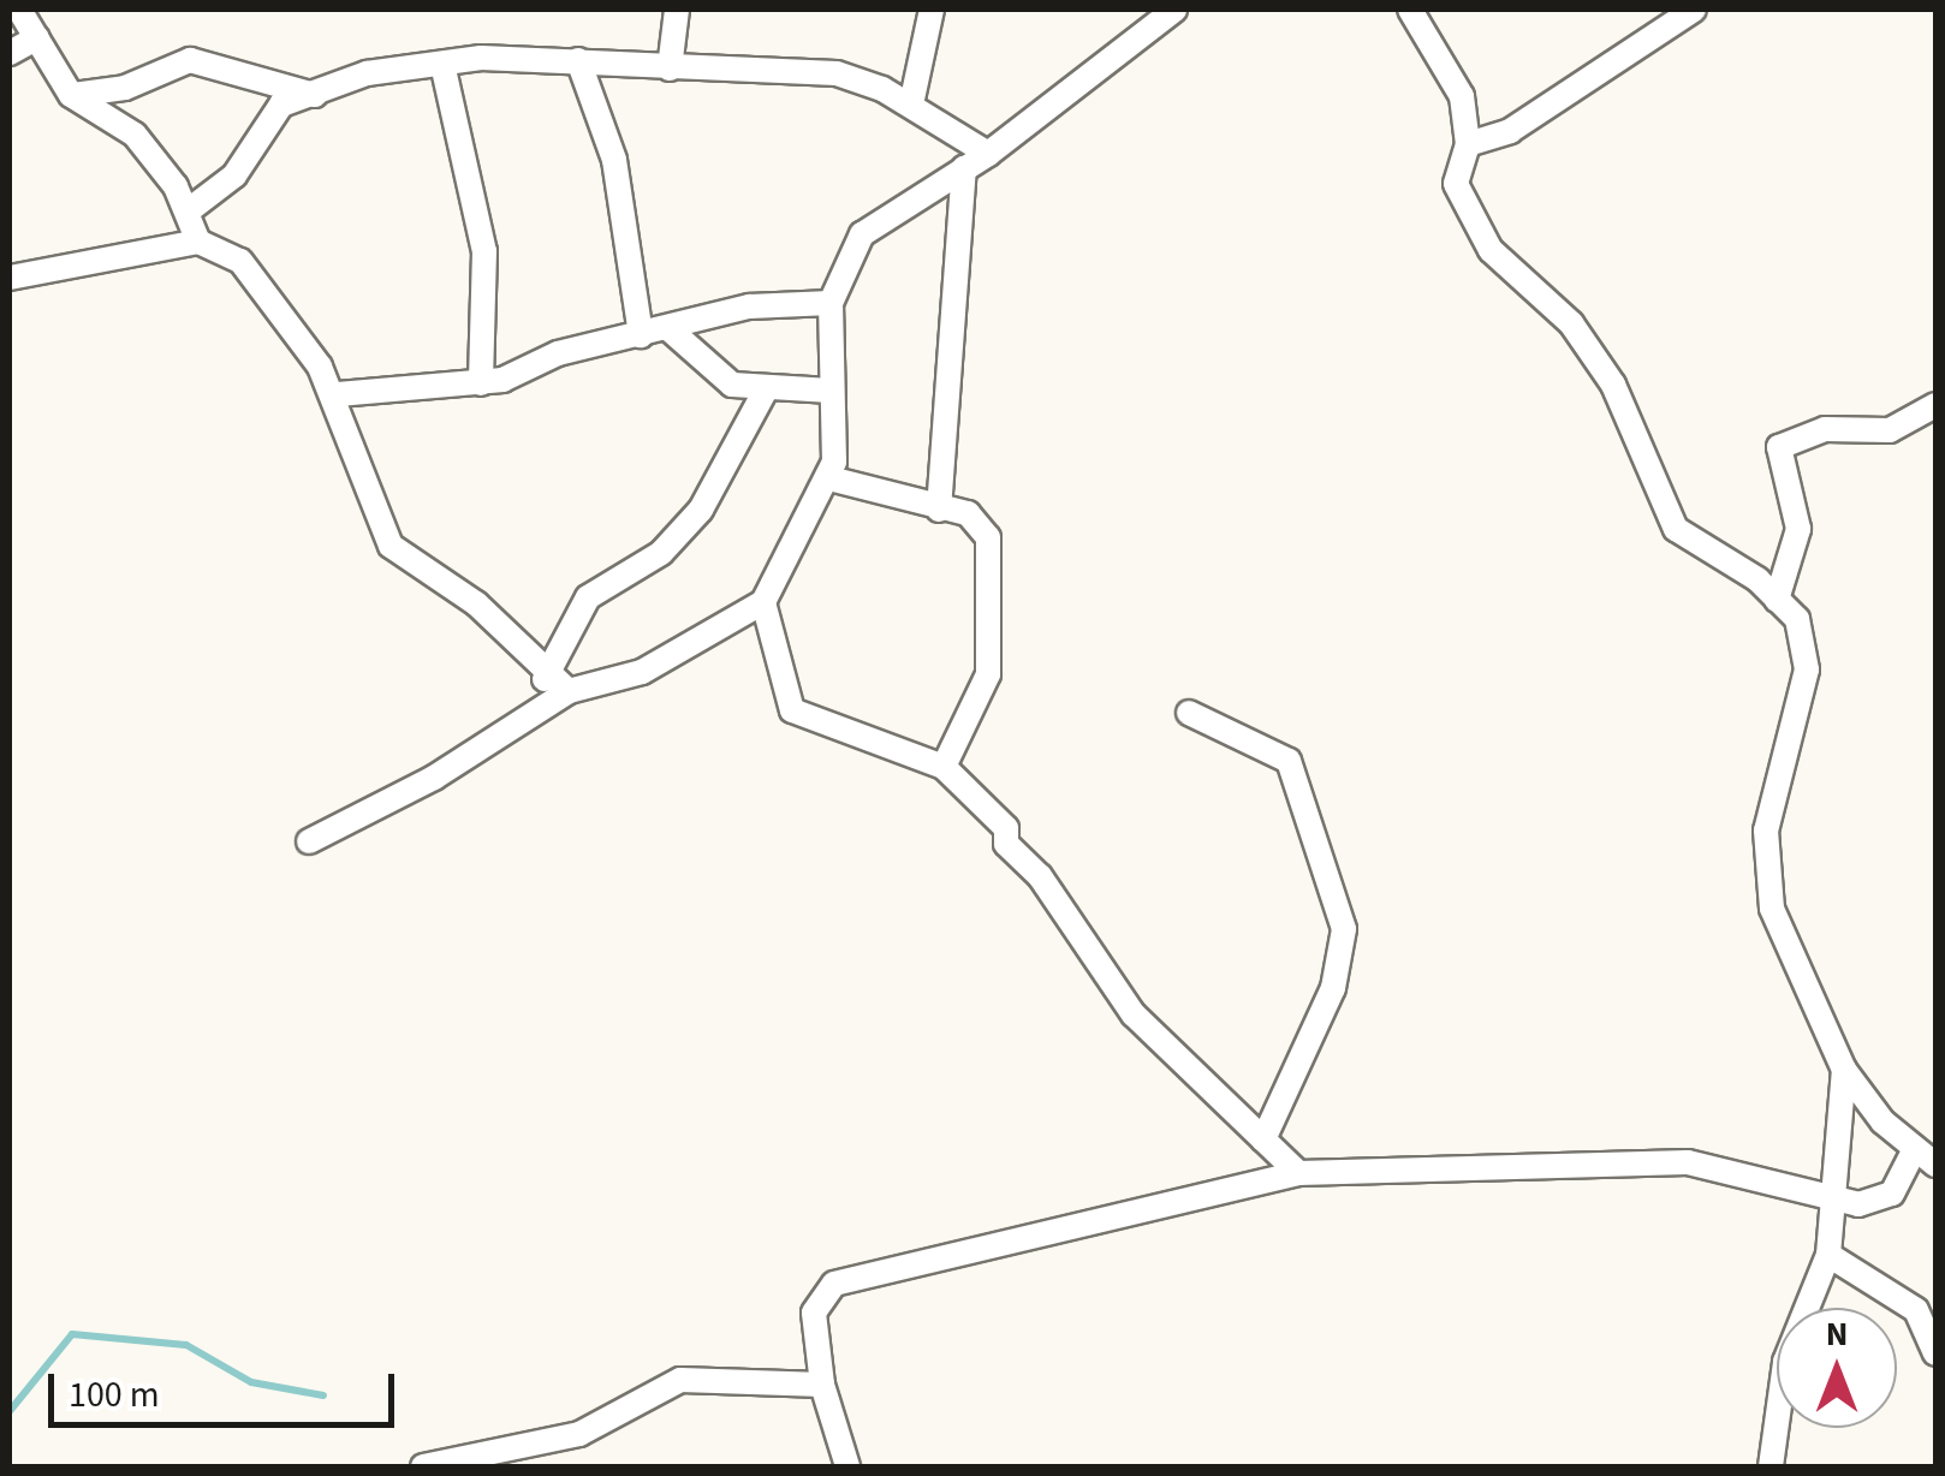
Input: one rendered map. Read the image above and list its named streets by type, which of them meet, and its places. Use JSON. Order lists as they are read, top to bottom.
{
  "scale_bar": "100 m",
  "north": "top"
}
